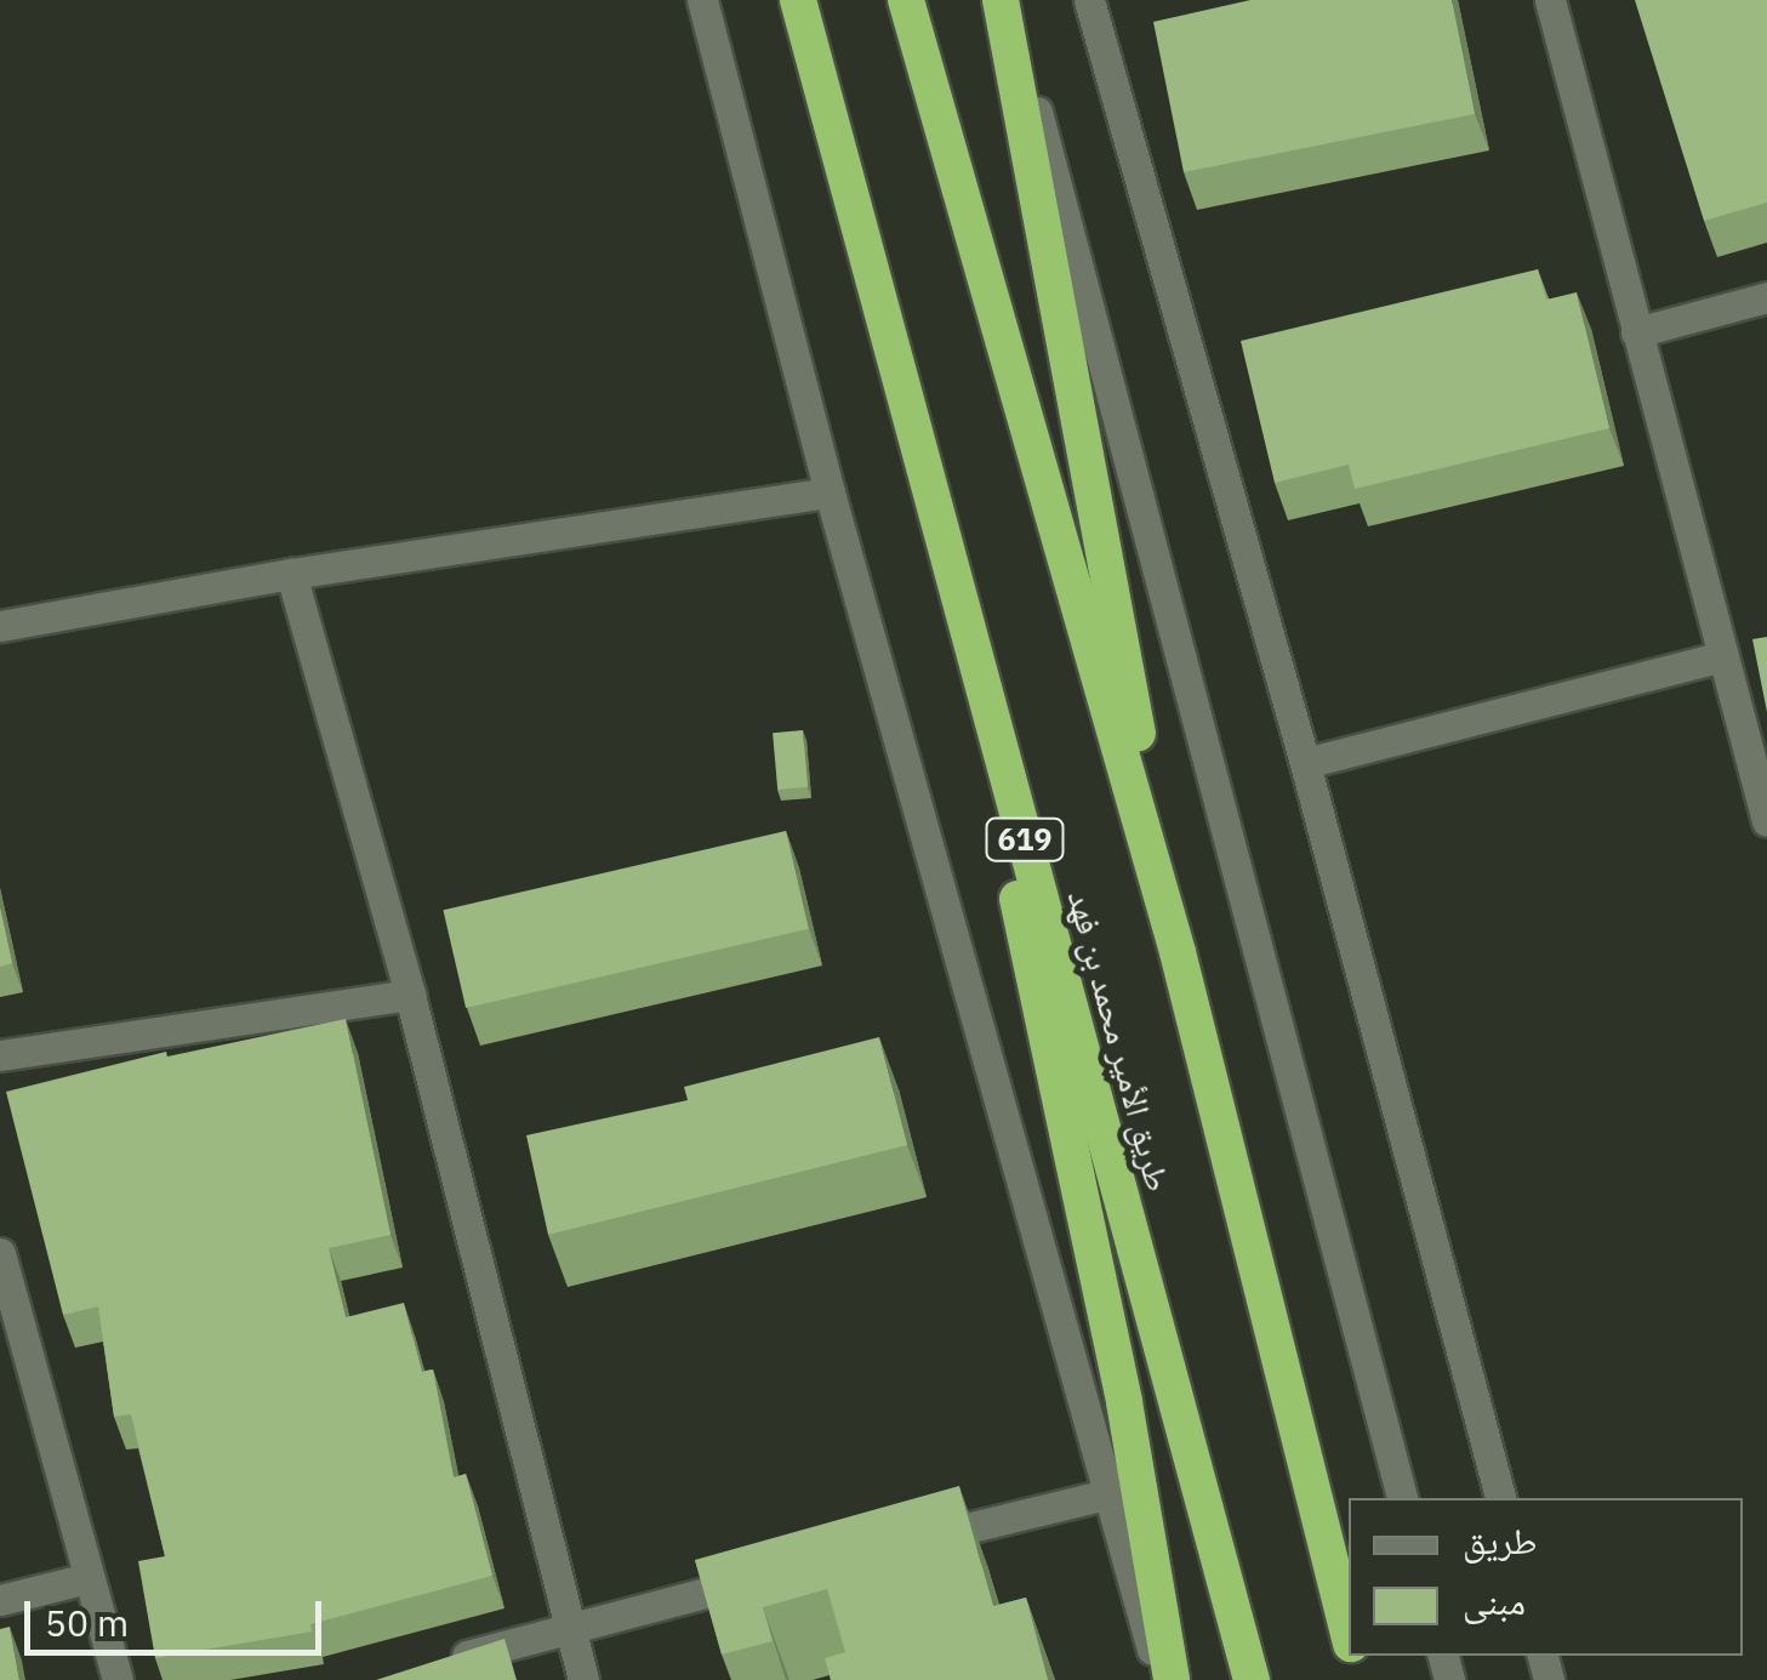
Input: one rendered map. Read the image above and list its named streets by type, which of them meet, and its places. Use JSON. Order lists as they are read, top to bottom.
{
  "streets": {
    "highway": ["619", "طريق الأمير محمد بن فهد"]
  },
  "legend": ["طريق", "مبنى"],
  "scale_bar": "50 m"
}
